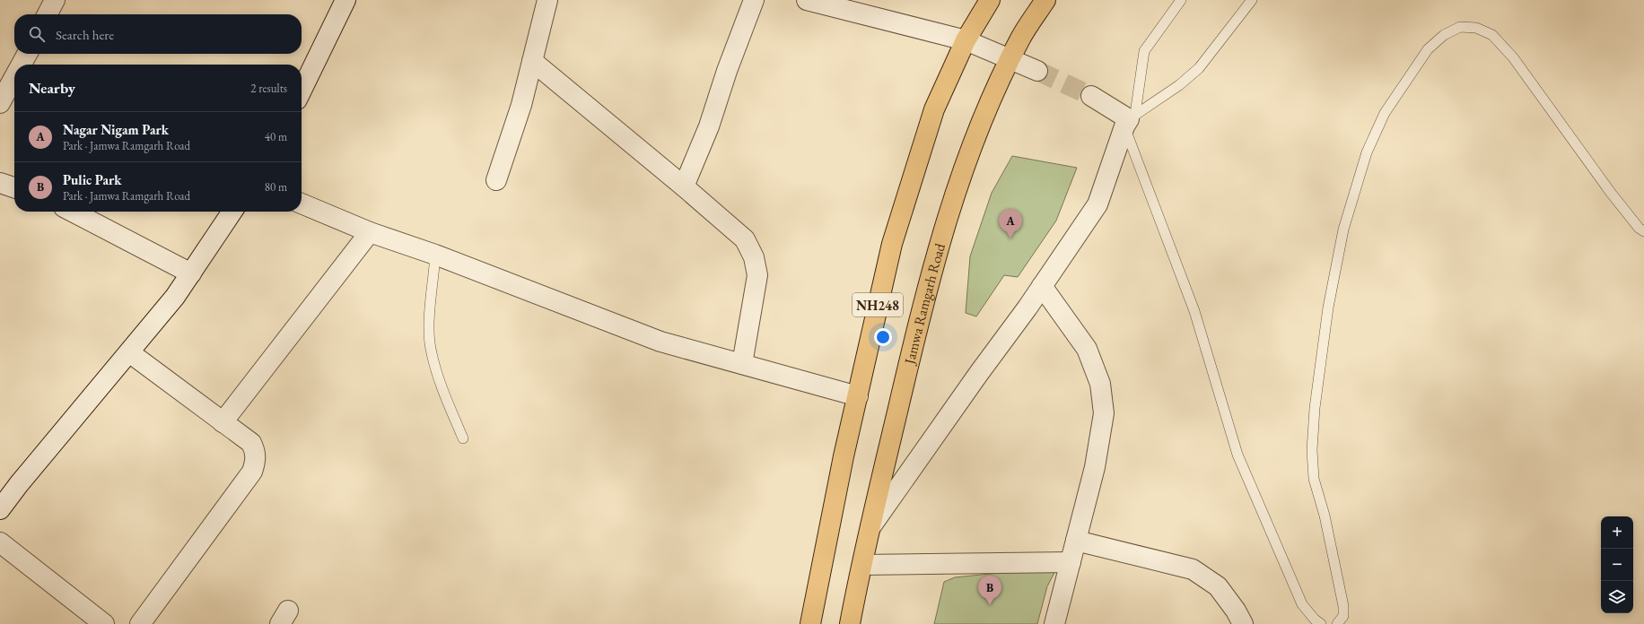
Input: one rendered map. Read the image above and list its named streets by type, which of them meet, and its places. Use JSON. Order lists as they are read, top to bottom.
{
  "streets": {
    "highway": ["Jamwa Ramgarh Road", "NH248"]
  },
  "page": {
    "search": "Search here",
    "heading": ["Nearby", "2 results"],
    "list": [
      {
        "mark": "A",
        "name": "Nagar Nigam Park",
        "note": "Park · Jamwa Ramgarh Road",
        "value": "40 m"
      },
      {
        "mark": "B",
        "name": "Pulic Park",
        "note": "Park · Jamwa Ramgarh Road",
        "value": "80 m"
      }
    ],
    "pins": ["A", "B"],
    "map_buttons": ["+", "−"]
  }
}
